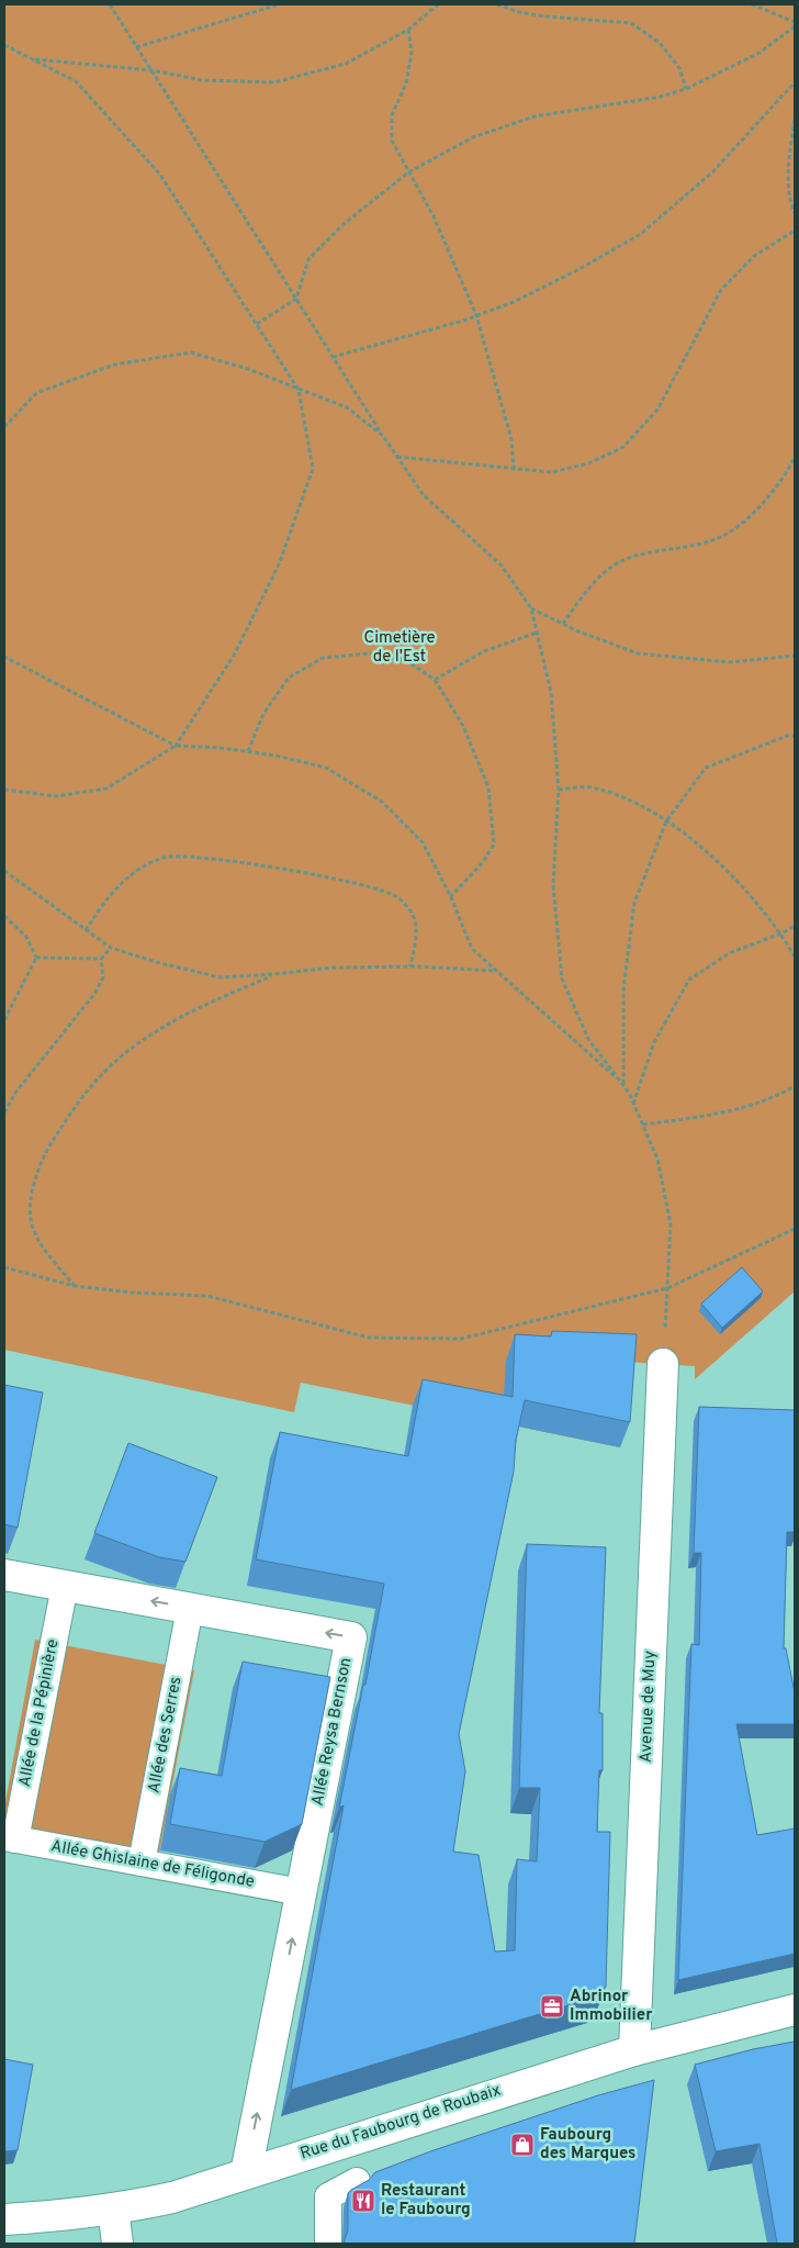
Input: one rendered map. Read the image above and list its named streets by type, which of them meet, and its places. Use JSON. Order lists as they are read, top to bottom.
{
  "streets": {
    "street": [
      "Avenue de Muy",
      "Allée de la Pépinière",
      "Allée Reysa Bernson",
      "Allée des Serres",
      "Allée Ghislaine de Féligonde",
      "Rue du Faubourg de Roubaix"
    ]
  },
  "crossings": [
    ["Avenue de Muy", "Rue du Faubourg de Roubaix"],
    ["Allée de la Pépinière", "Allée Reysa Bernson"],
    ["Allée de la Pépinière", "Allée Ghislaine de Féligonde"],
    ["Allée Reysa Bernson", "Allée des Serres"],
    ["Allée Reysa Bernson", "Allée Ghislaine de Féligonde"],
    ["Allée Reysa Bernson", "Rue du Faubourg de Roubaix"],
    ["Allée des Serres", "Allée Ghislaine de Féligonde"]
  ],
  "parks": ["Cimetière de l'Est"],
  "places": {
    "office": ["Abrinor Immobilier"],
    "shop": ["Faubourg des Marques"],
    "restaurant": ["Restaurant le Faubourg"]
  }
}
